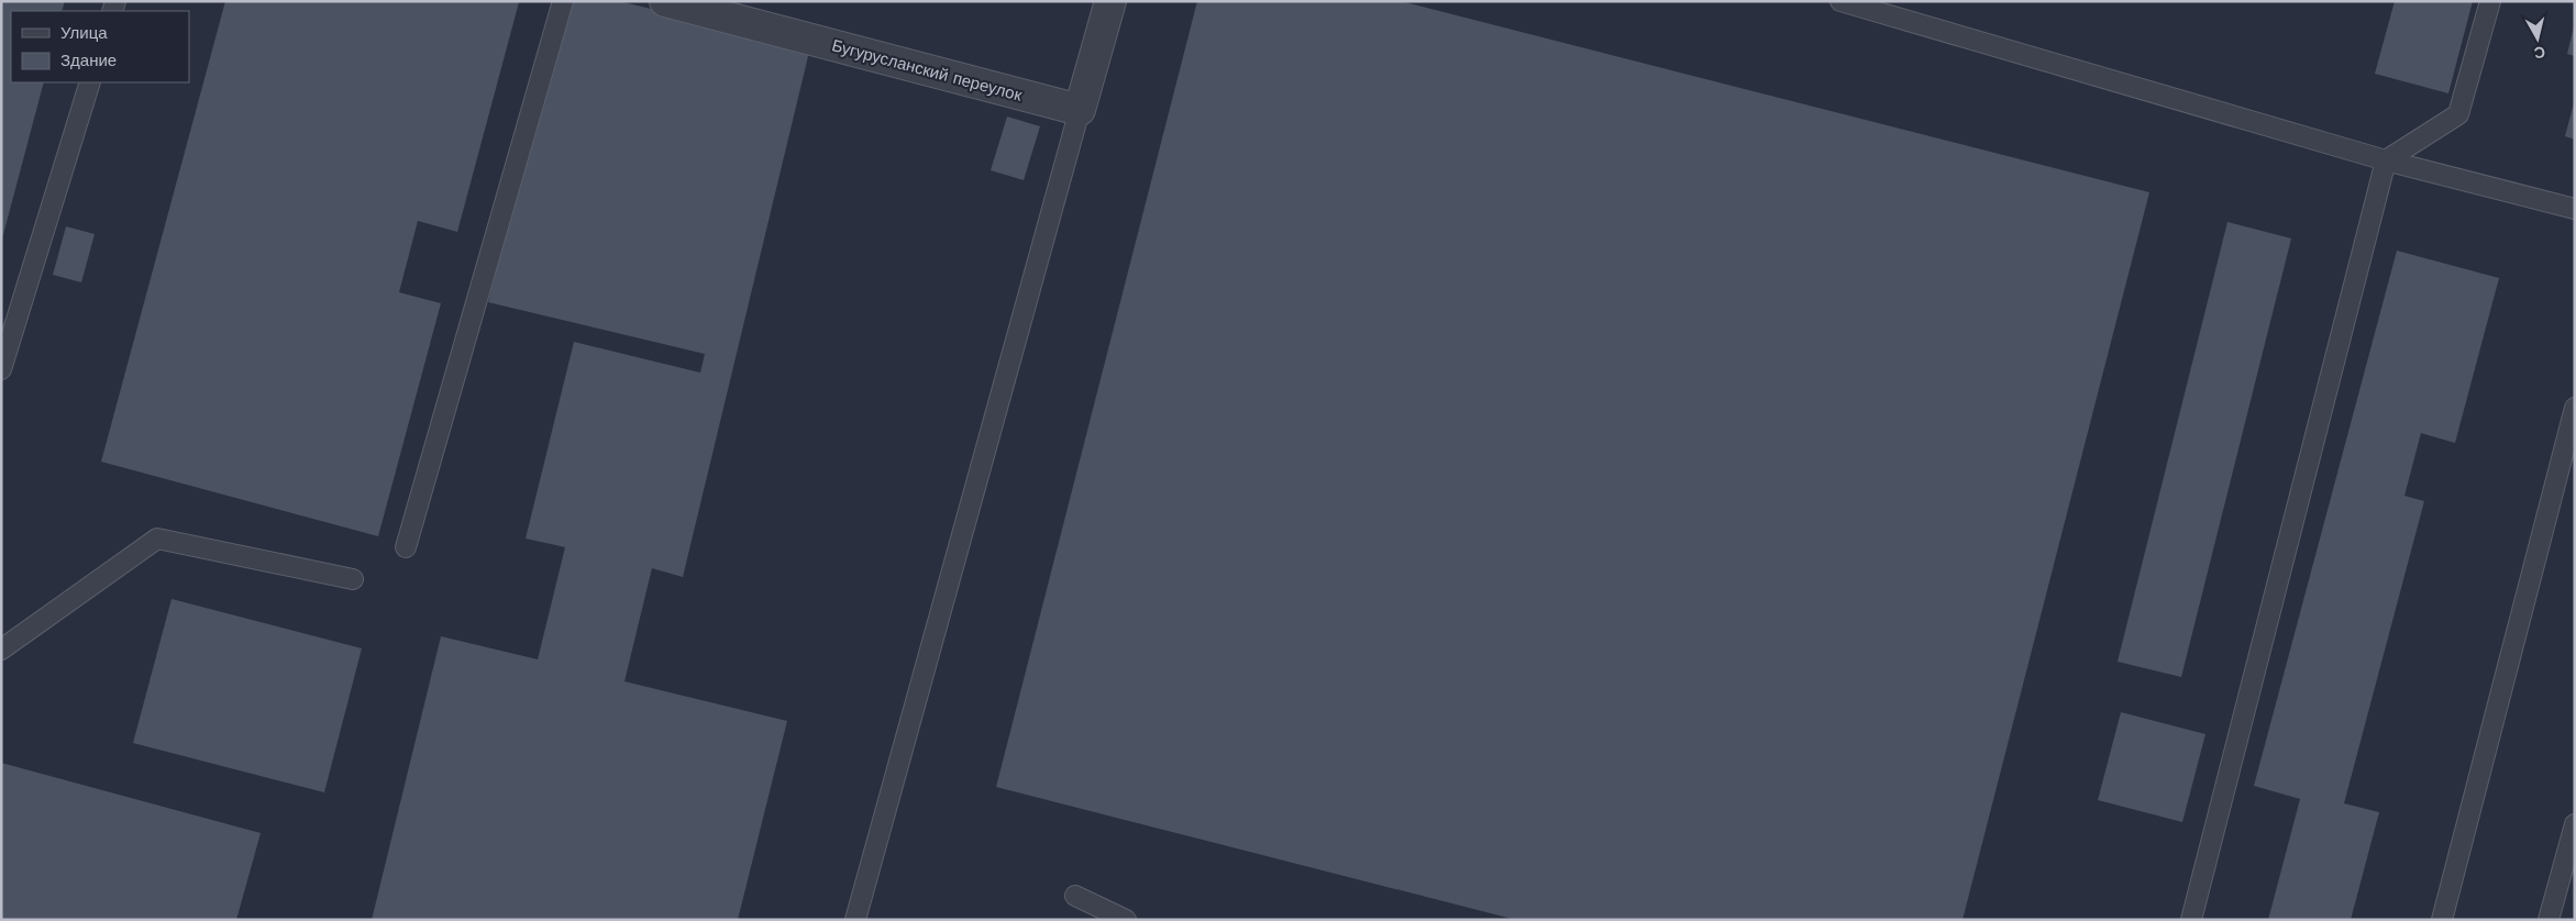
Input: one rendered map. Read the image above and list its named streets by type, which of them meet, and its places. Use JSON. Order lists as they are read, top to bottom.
{
  "streets": {
    "street": ["Бугурусланский переулок"]
  },
  "legend": ["Улица", "Здание"],
  "north": "bottom"
}
